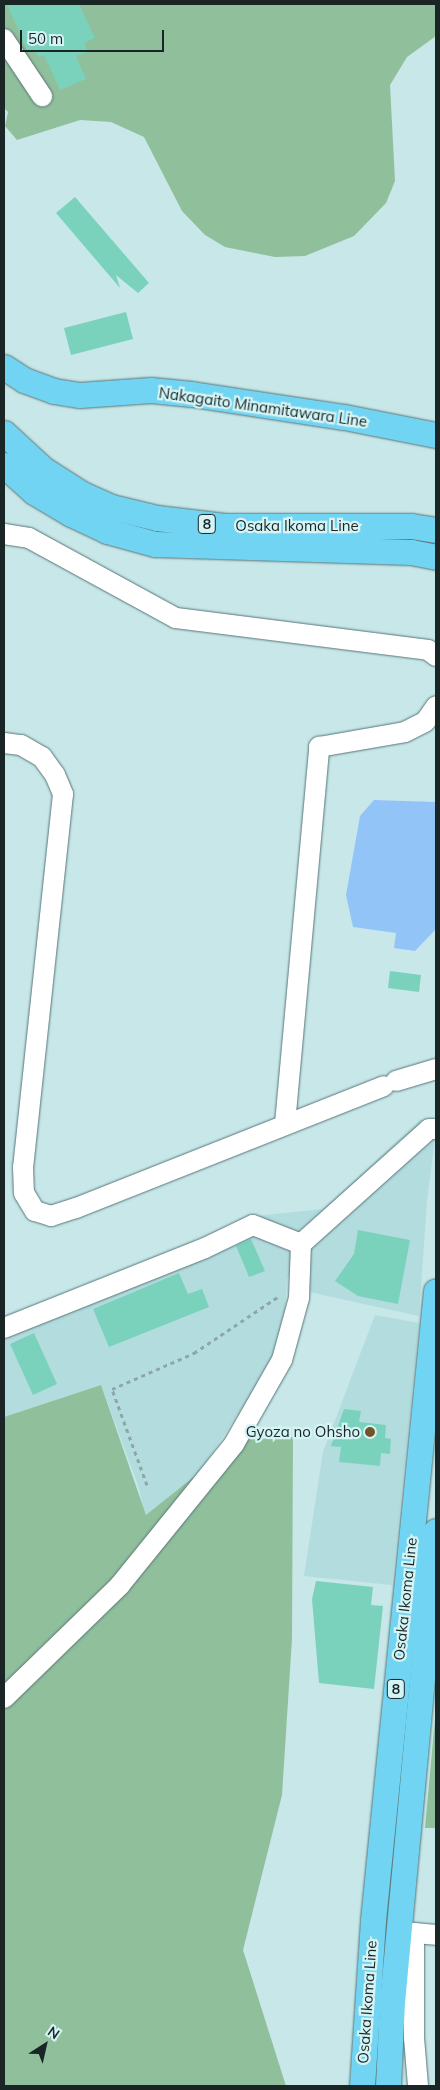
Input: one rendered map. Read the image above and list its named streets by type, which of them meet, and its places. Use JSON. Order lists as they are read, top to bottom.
{
  "streets": {
    "main road": ["Nakagaito Minamitawara Line", "8", "Osaka Ikoma Line"]
  },
  "places": ["Gyoza no Ohsho"],
  "scale_bar": "50 m",
  "north": "top right"
}
